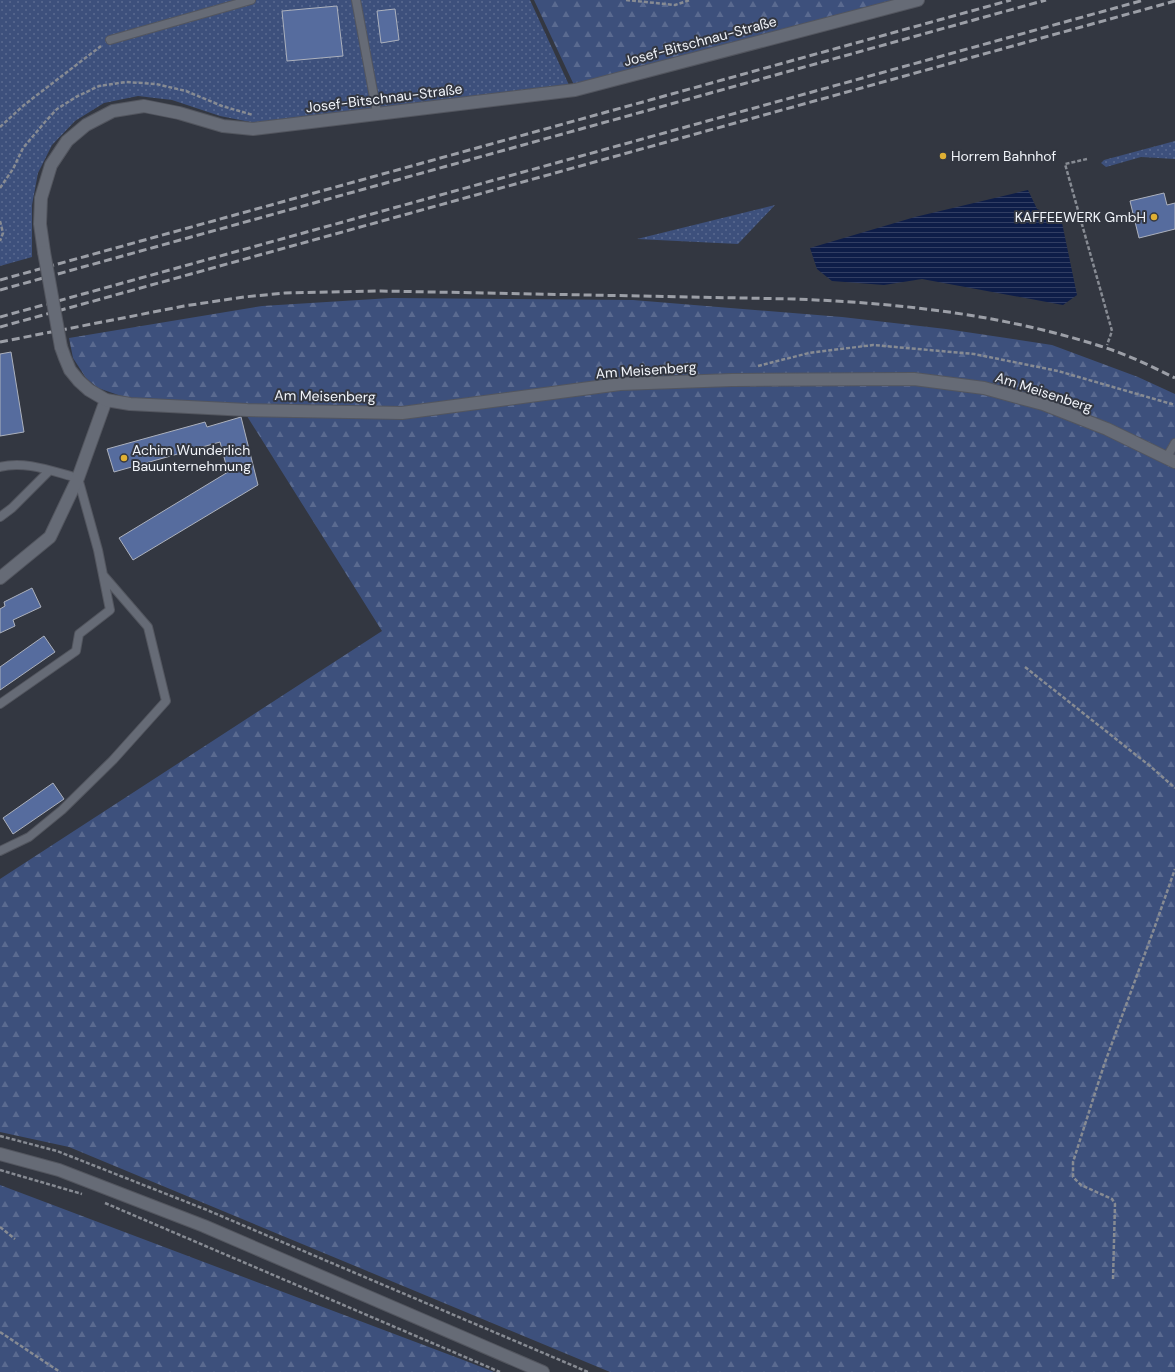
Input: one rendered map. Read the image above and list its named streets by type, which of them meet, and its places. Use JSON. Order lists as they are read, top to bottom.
{
  "streets": {
    "street": ["Josef-Bitschnau-Straße", "Am Meisenberg"]
  },
  "crossings": [
    ["Josef-Bitschnau-Straße", "Am Meisenberg"]
  ],
  "places": ["Horrem Bahnhof", "KAFFEEWERK GmbH", "Achim Wunderlich Bauunternehmung"]
}
